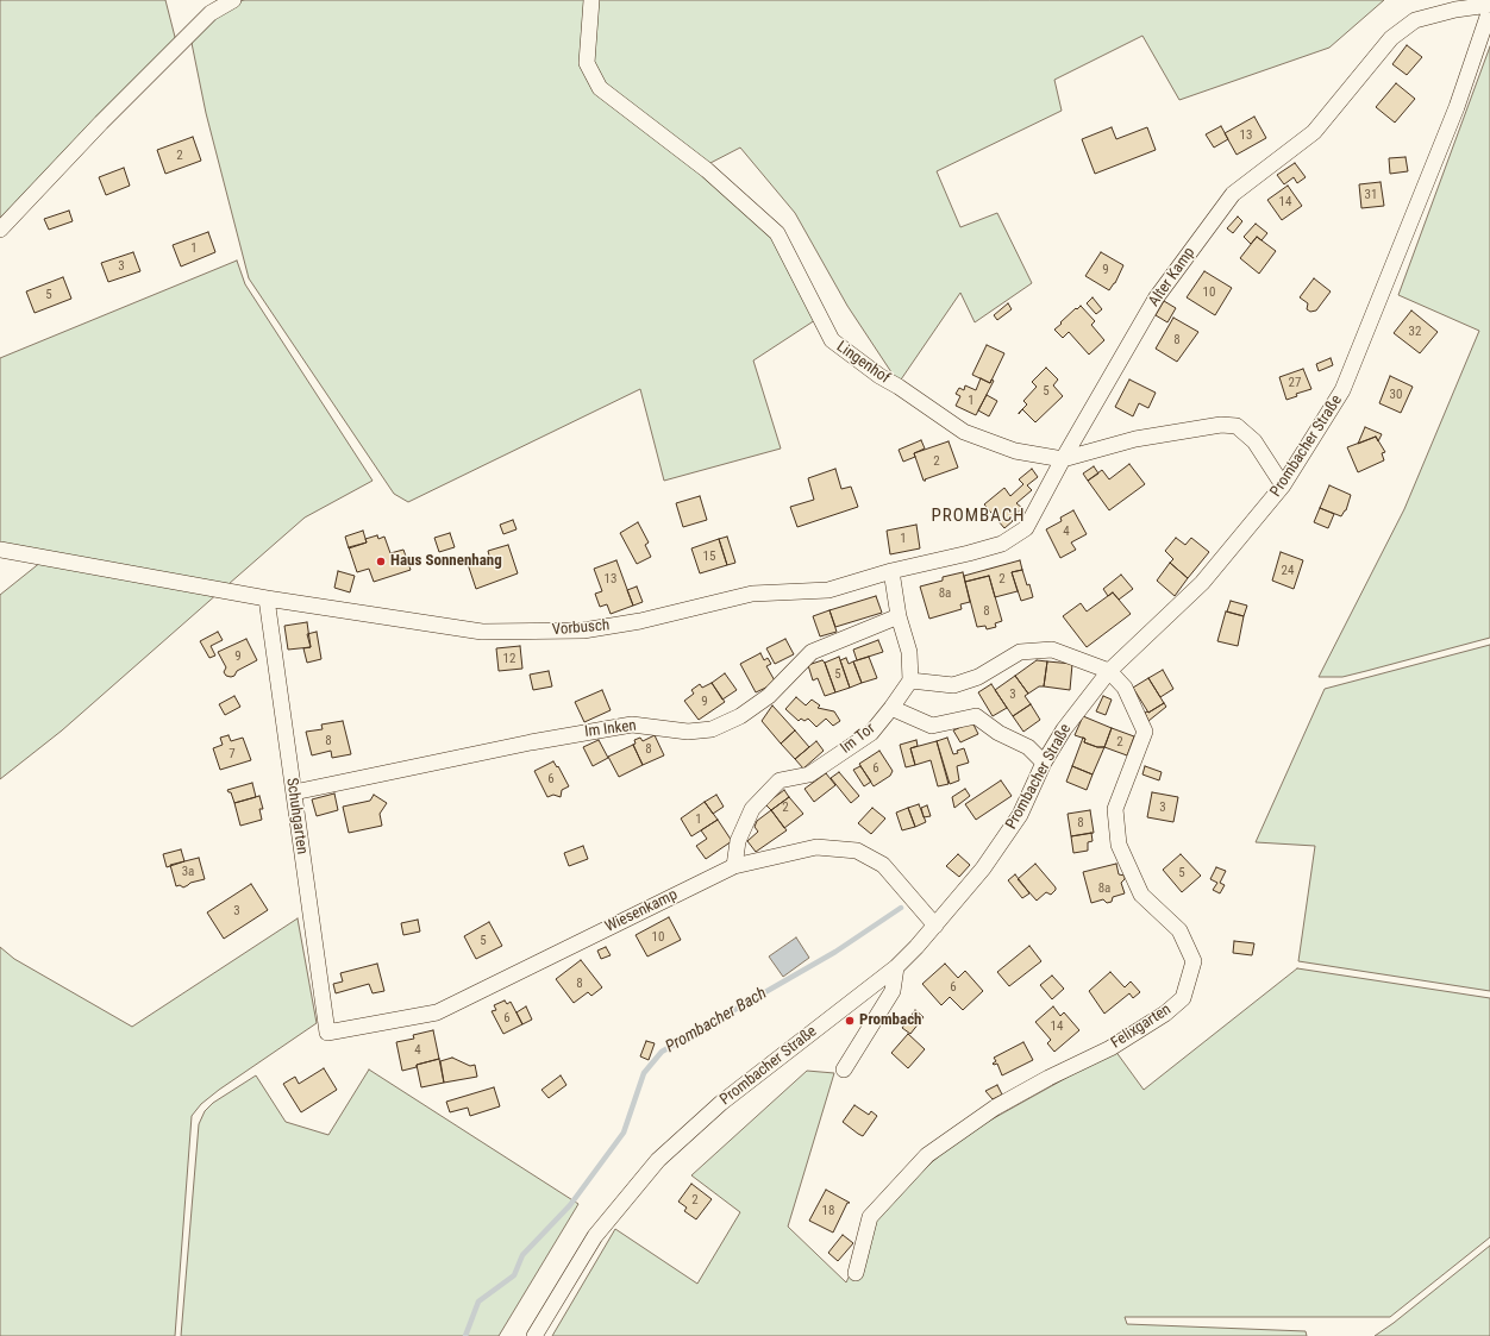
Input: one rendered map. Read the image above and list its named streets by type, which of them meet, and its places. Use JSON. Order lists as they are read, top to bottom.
{
  "streets": {
    "street": [
      "Alter Kamp",
      "Lingenhof",
      "Prombacher Straße",
      "Vorbusch",
      "Im Inken",
      "Im Tor",
      "Schuhgarten",
      "Wiesenkamp",
      "Felixgarten"
    ]
  },
  "crossings": [
    ["Alter Kamp", "Lingenhof"],
    ["Alter Kamp", "Vorbusch"],
    ["Lingenhof", "Prombacher Straße"],
    ["Prombacher Straße", "Wiesenkamp"],
    ["Prombacher Straße", "Felixgarten"],
    ["Vorbusch", "Schuhgarten"],
    ["Im Inken", "Schuhgarten"],
    ["Im Tor", "Wiesenkamp"],
    ["Schuhgarten", "Wiesenkamp"]
  ],
  "districts": ["PROMBACH"],
  "water": ["Prombacher Bach"],
  "places": ["Haus Sonnenhang", "Prombach"],
  "house_numbers": [
    "13",
    "2",
    "31",
    "14",
    "1",
    "3",
    "9",
    "10",
    "5",
    "32",
    "8",
    "27",
    "5",
    "30",
    "1",
    "2",
    "4",
    "1",
    "15",
    "24",
    "13",
    "2",
    "8a",
    "8",
    "9",
    "12",
    "5",
    "3",
    "9",
    "8",
    "2",
    "8",
    "7",
    "6",
    "6",
    "2",
    "3",
    "1",
    "8",
    "3a",
    "5",
    "8a",
    "3",
    "10",
    "5",
    "8",
    "6",
    "6",
    "14",
    "4",
    "2",
    "18"
  ]
}
